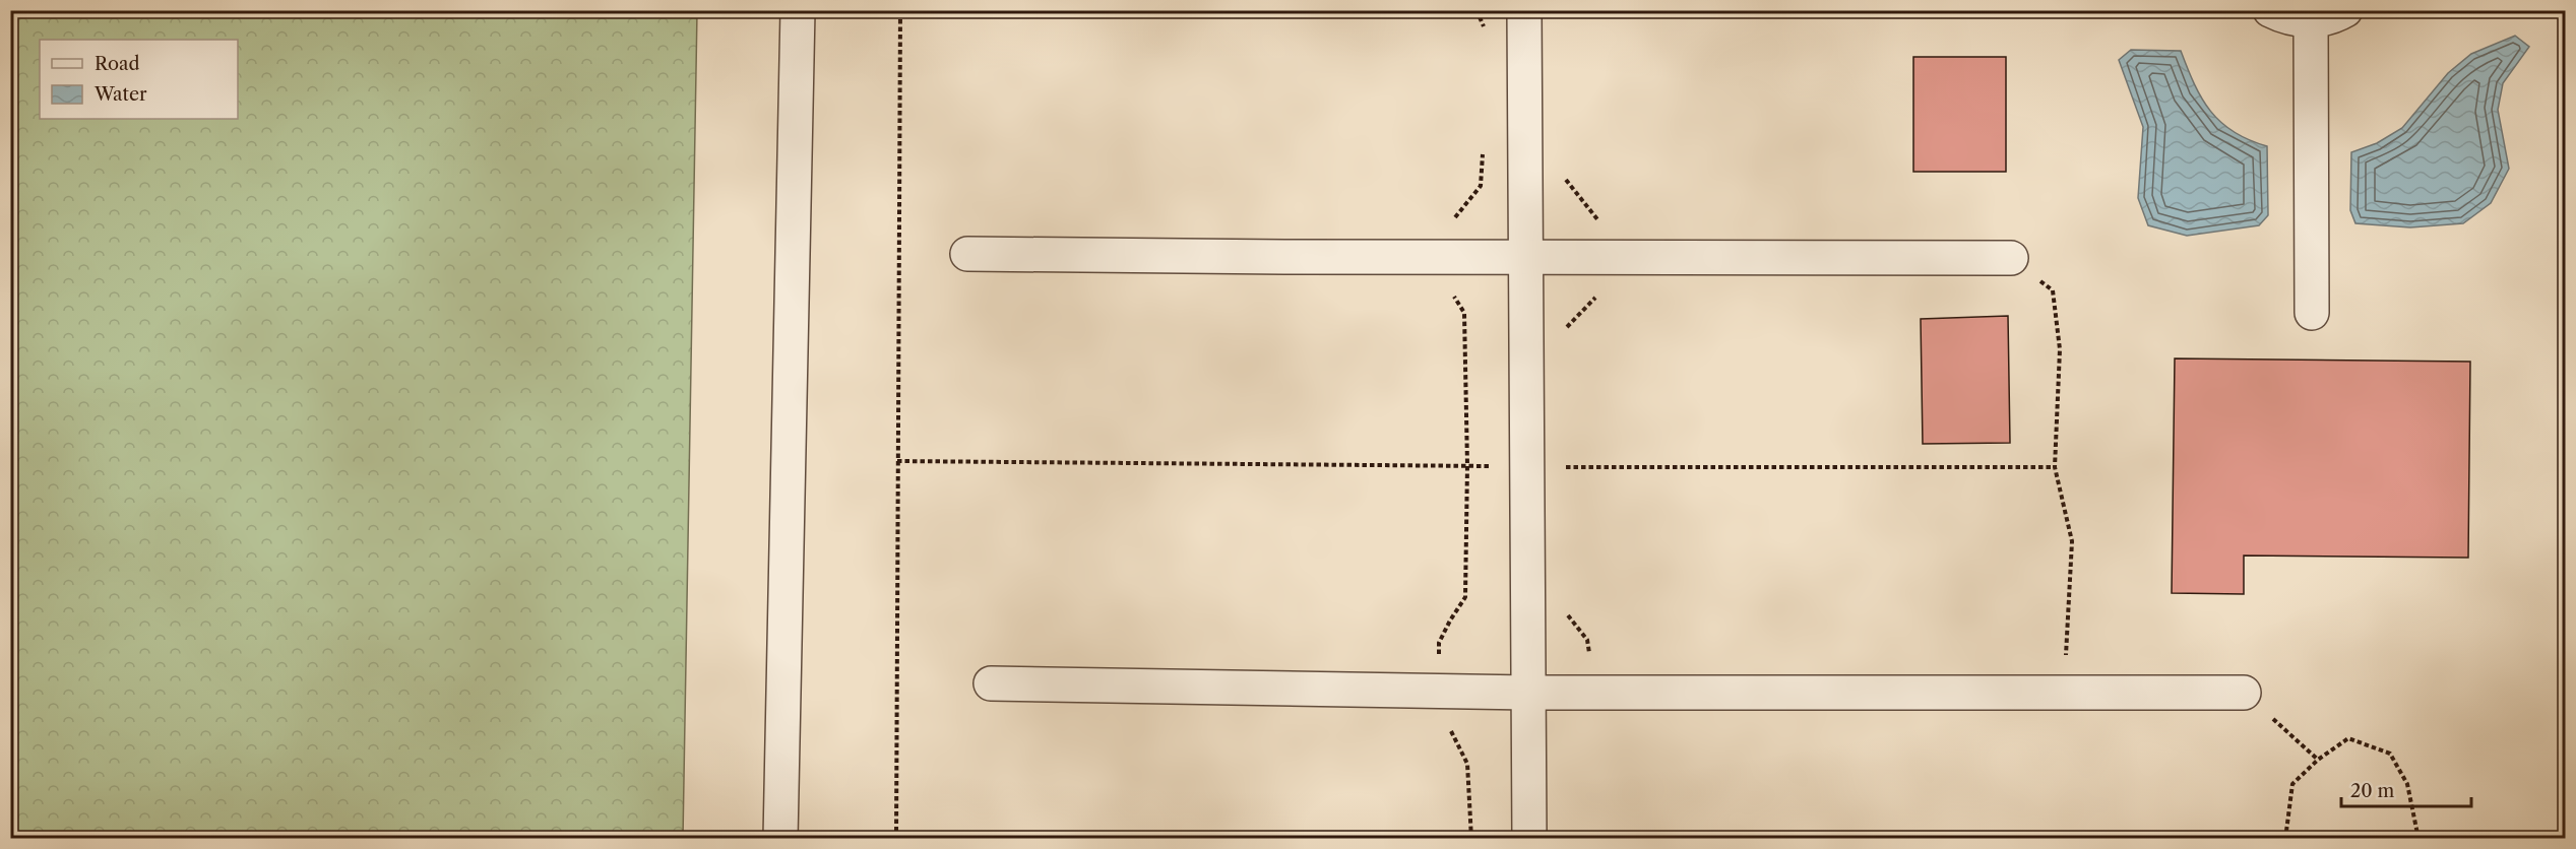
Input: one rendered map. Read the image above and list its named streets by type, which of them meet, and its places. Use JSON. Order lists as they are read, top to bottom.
{
  "legend": ["Road", "Water"],
  "scale_bar": "20 m"
}
